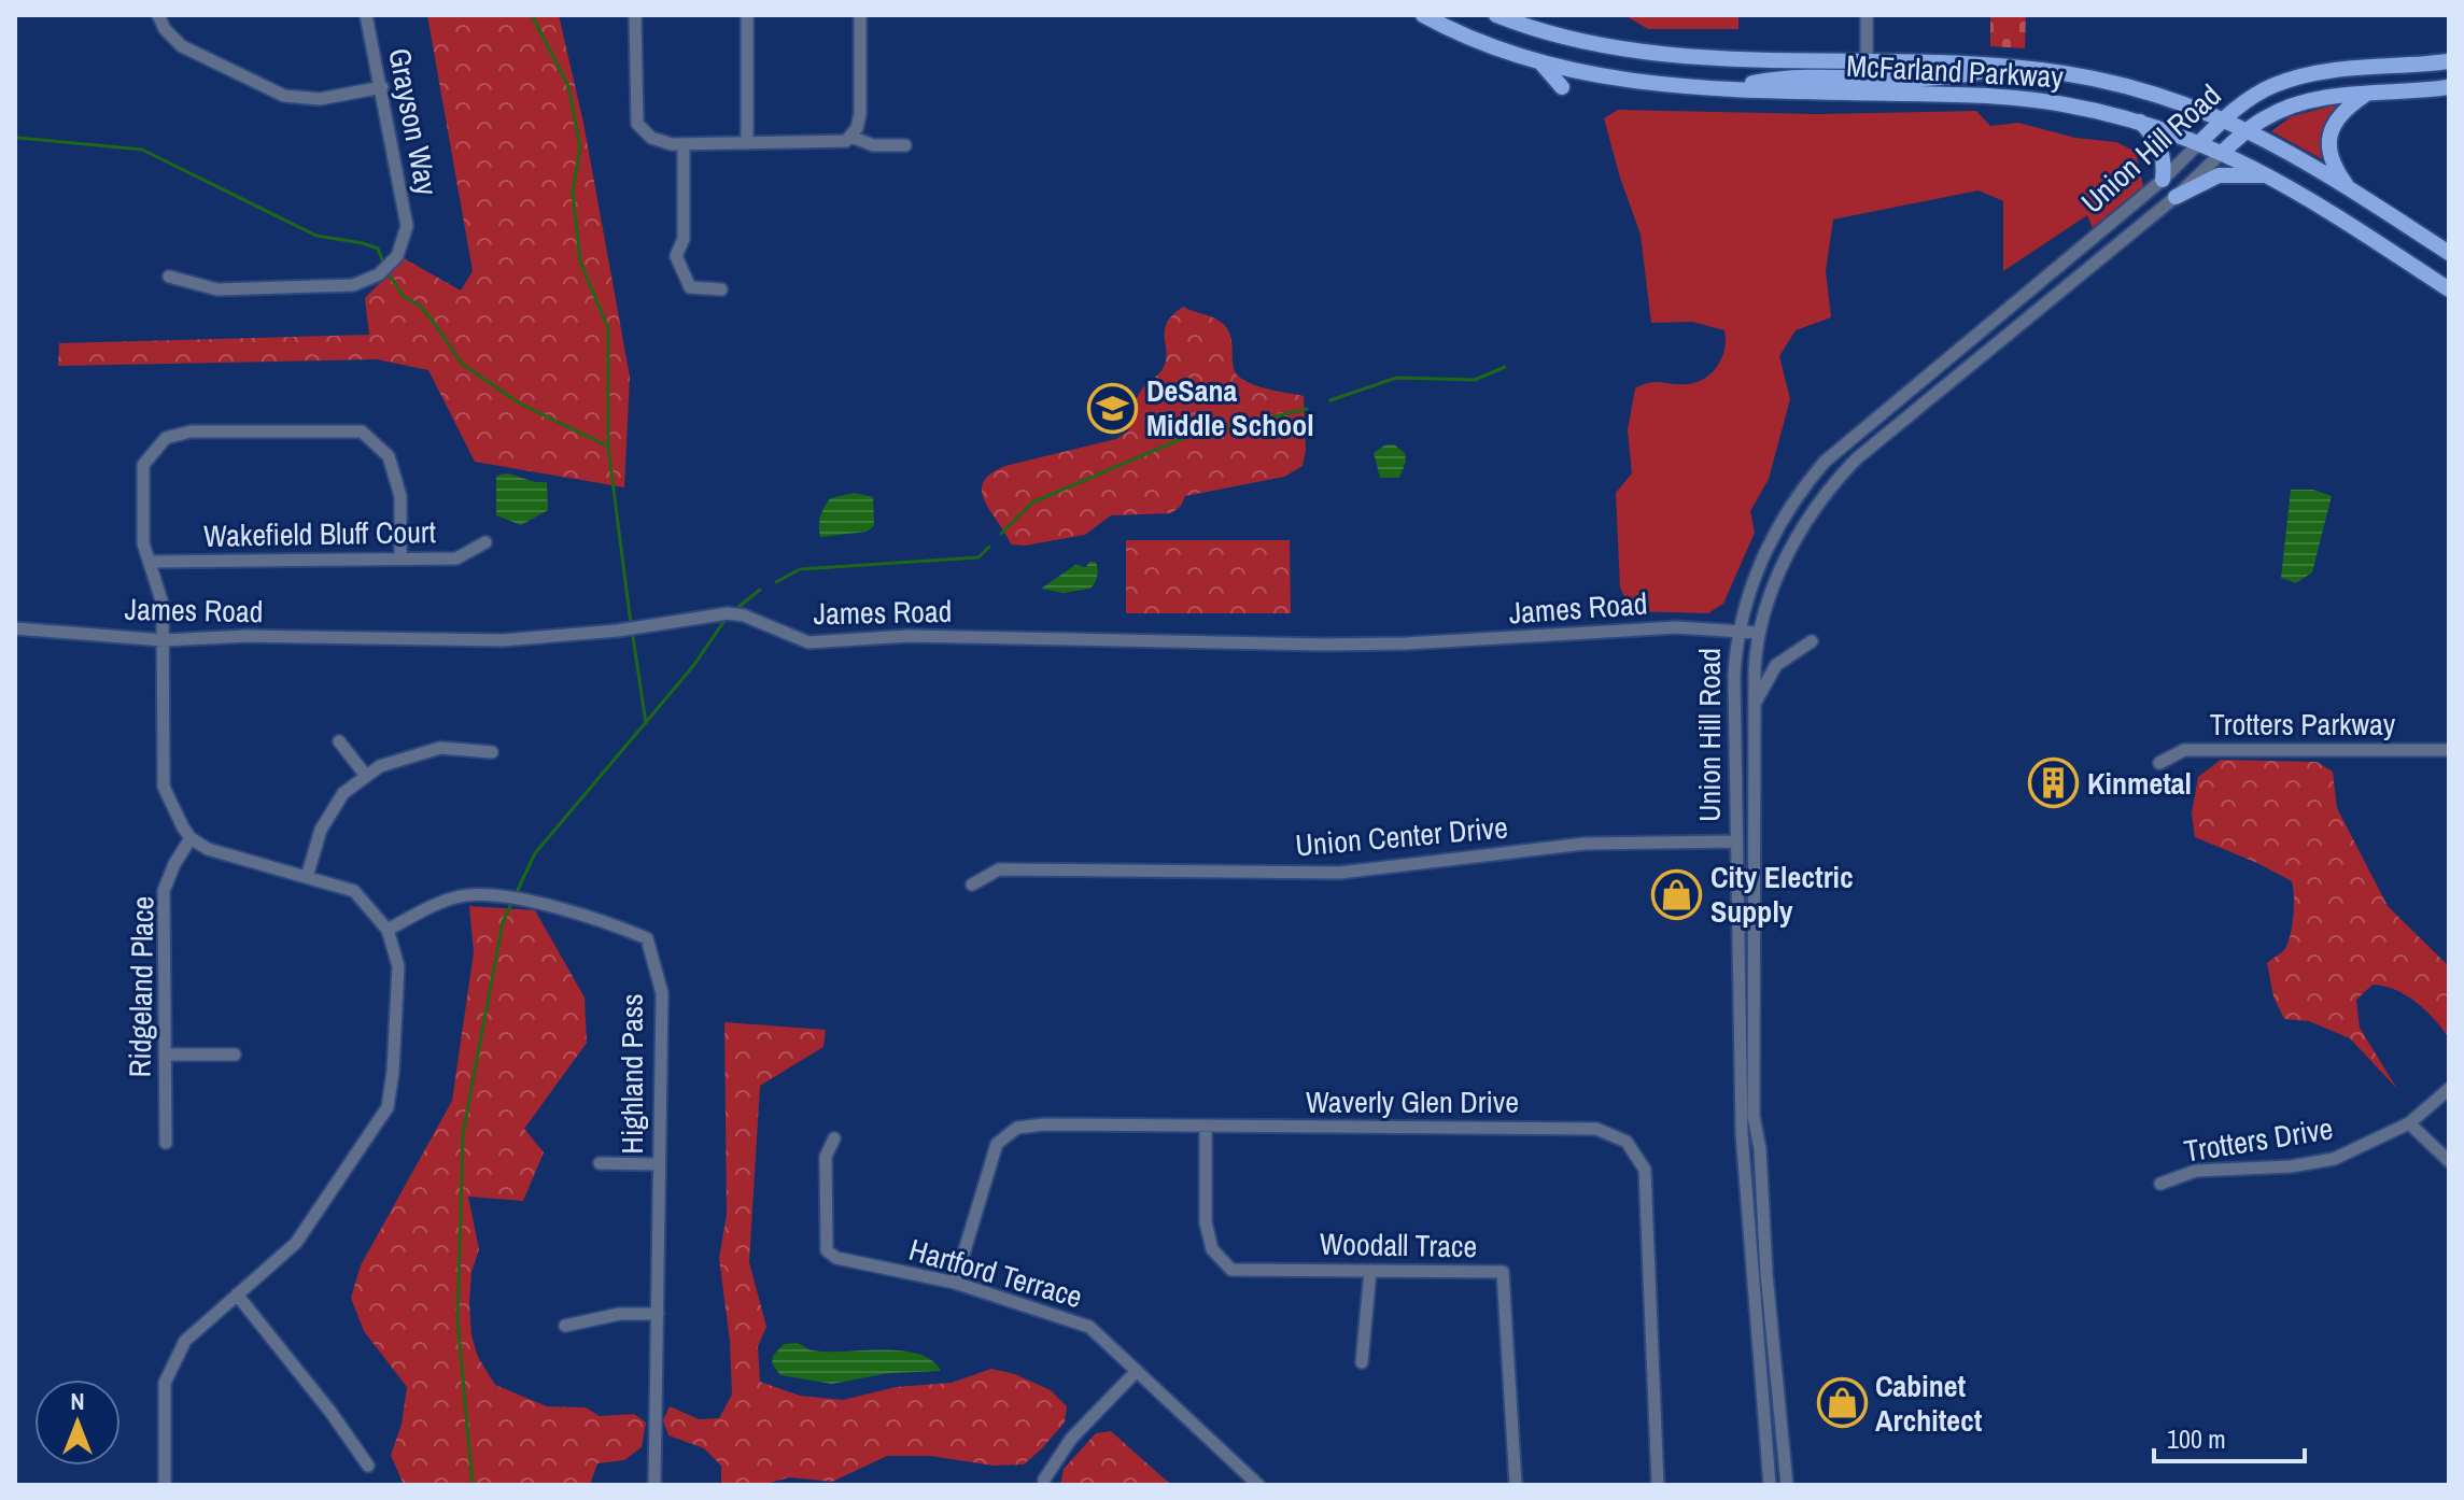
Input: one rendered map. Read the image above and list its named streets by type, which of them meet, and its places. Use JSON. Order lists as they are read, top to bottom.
{
  "streets": {
    "main road": ["McFarland Parkway", "Union Hill Road"],
    "street": [
      "Grayson Way",
      "Wakefield Bluff Court",
      "James Road",
      "Trotters Parkway",
      "Union Center Drive",
      "Ridgeland Place",
      "Highland Pass",
      "Waverly Glen Drive",
      "Trotters Drive",
      "Woodall Trace",
      "Hartford Terrace"
    ]
  },
  "crossings": [
    ["McFarland Parkway", "Union Hill Road"],
    ["Union Hill Road", "James Road"],
    ["Union Hill Road", "Union Center Drive"],
    ["Waverly Glen Drive", "Woodall Trace"],
    ["Waverly Glen Drive", "Hartford Terrace"]
  ],
  "places": {
    "school or university": ["DeSana Middle School"],
    "building": ["Kinmetal"],
    "shop": ["City Electric Supply", "Cabinet Architect"]
  },
  "scale_bar": "100 m",
  "north": "top"
}
